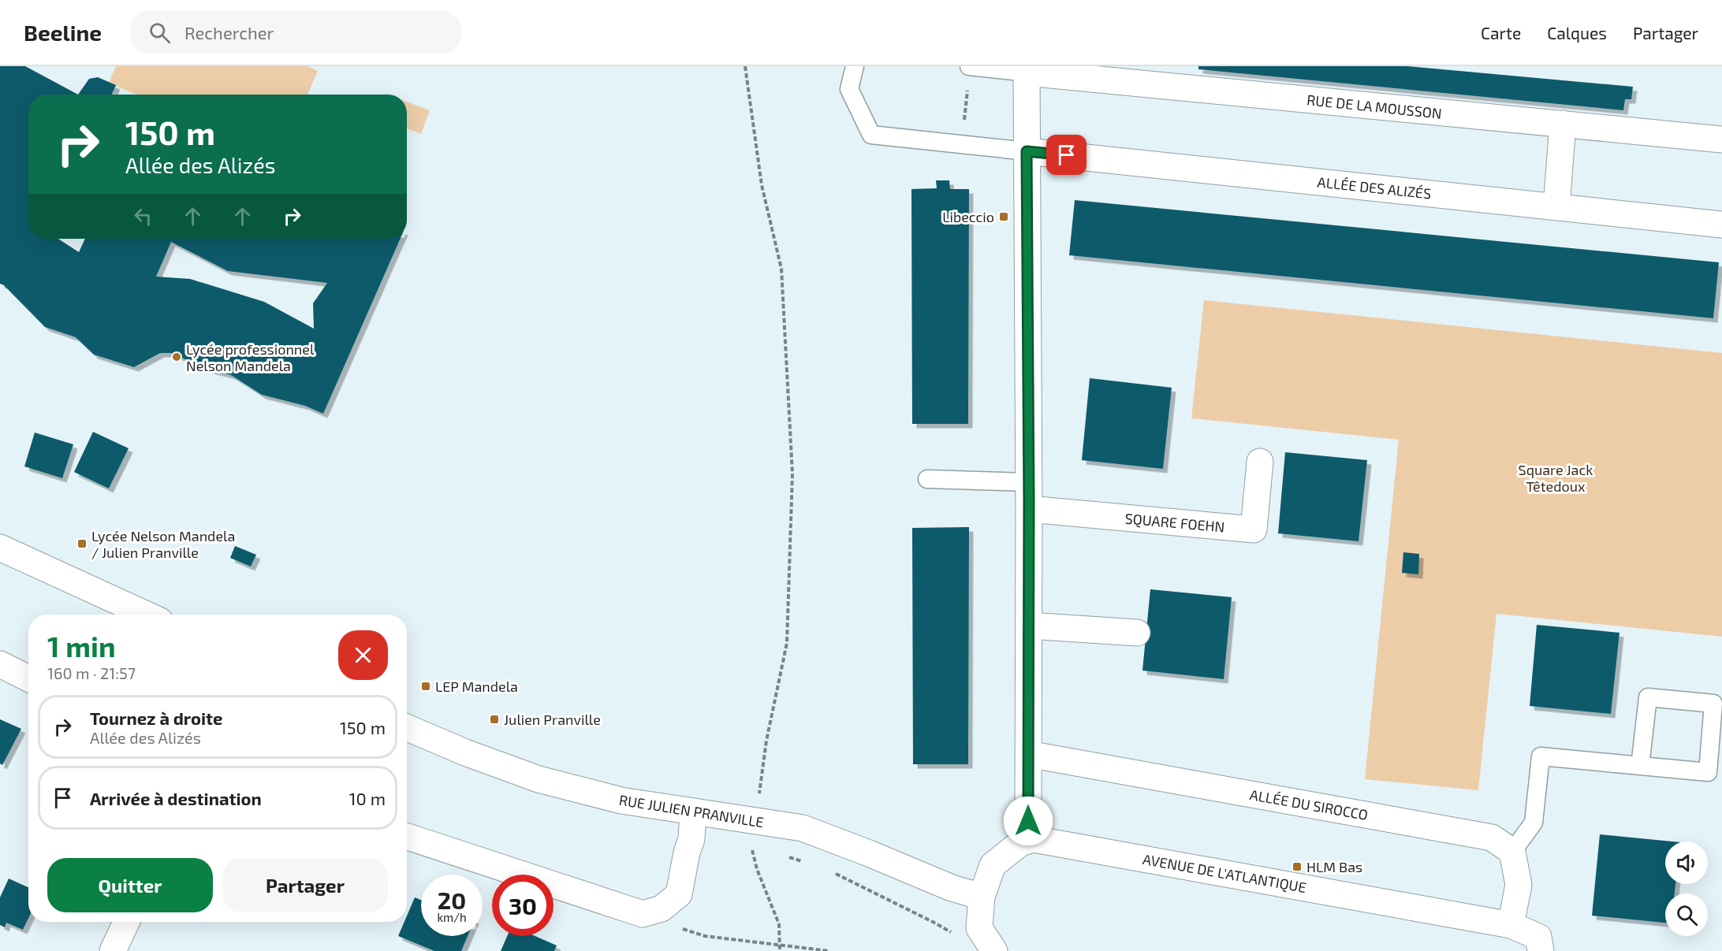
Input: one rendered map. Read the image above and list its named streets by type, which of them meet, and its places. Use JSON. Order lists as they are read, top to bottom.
{
  "streets": {
    "street": [
      "RUE DE LA MOUSSON",
      "ALLÉE DES ALIZÉS",
      "SQUARE FOEHN",
      "ALLÉE DU SIROCCO",
      "RUE JULIEN PRANVILLE",
      "AVENUE DE L'ATLANTIQUE"
    ]
  },
  "parks": ["Square Jack Têtedoux"],
  "places": {
    "transit": [
      "Libeccio",
      "Lycée Nelson Mandela / Julien Pranville",
      "LEP Mandela",
      "Julien Pranville",
      "HLM Bas"
    ],
    "other": ["Lycée professionnel Nelson Mandela"]
  },
  "page": {
    "header": "Beeline",
    "search": "Rechercher",
    "nav": ["Carte", "Calques", "Partager"],
    "turn": ["150 m", "Allée des Alizés"],
    "heading": ["1 min", "160 m · 21:57"],
    "list": [
      {
        "name": "Tournez à droite",
        "note": "Allée des Alizés",
        "value": "150 m"
      },
      {
        "name": "Arrivée à destination",
        "value": "10 m"
      }
    ],
    "buttons": ["Quitter", "Partager"],
    "speed": "20 km/h",
    "limit": "30"
  }
}
